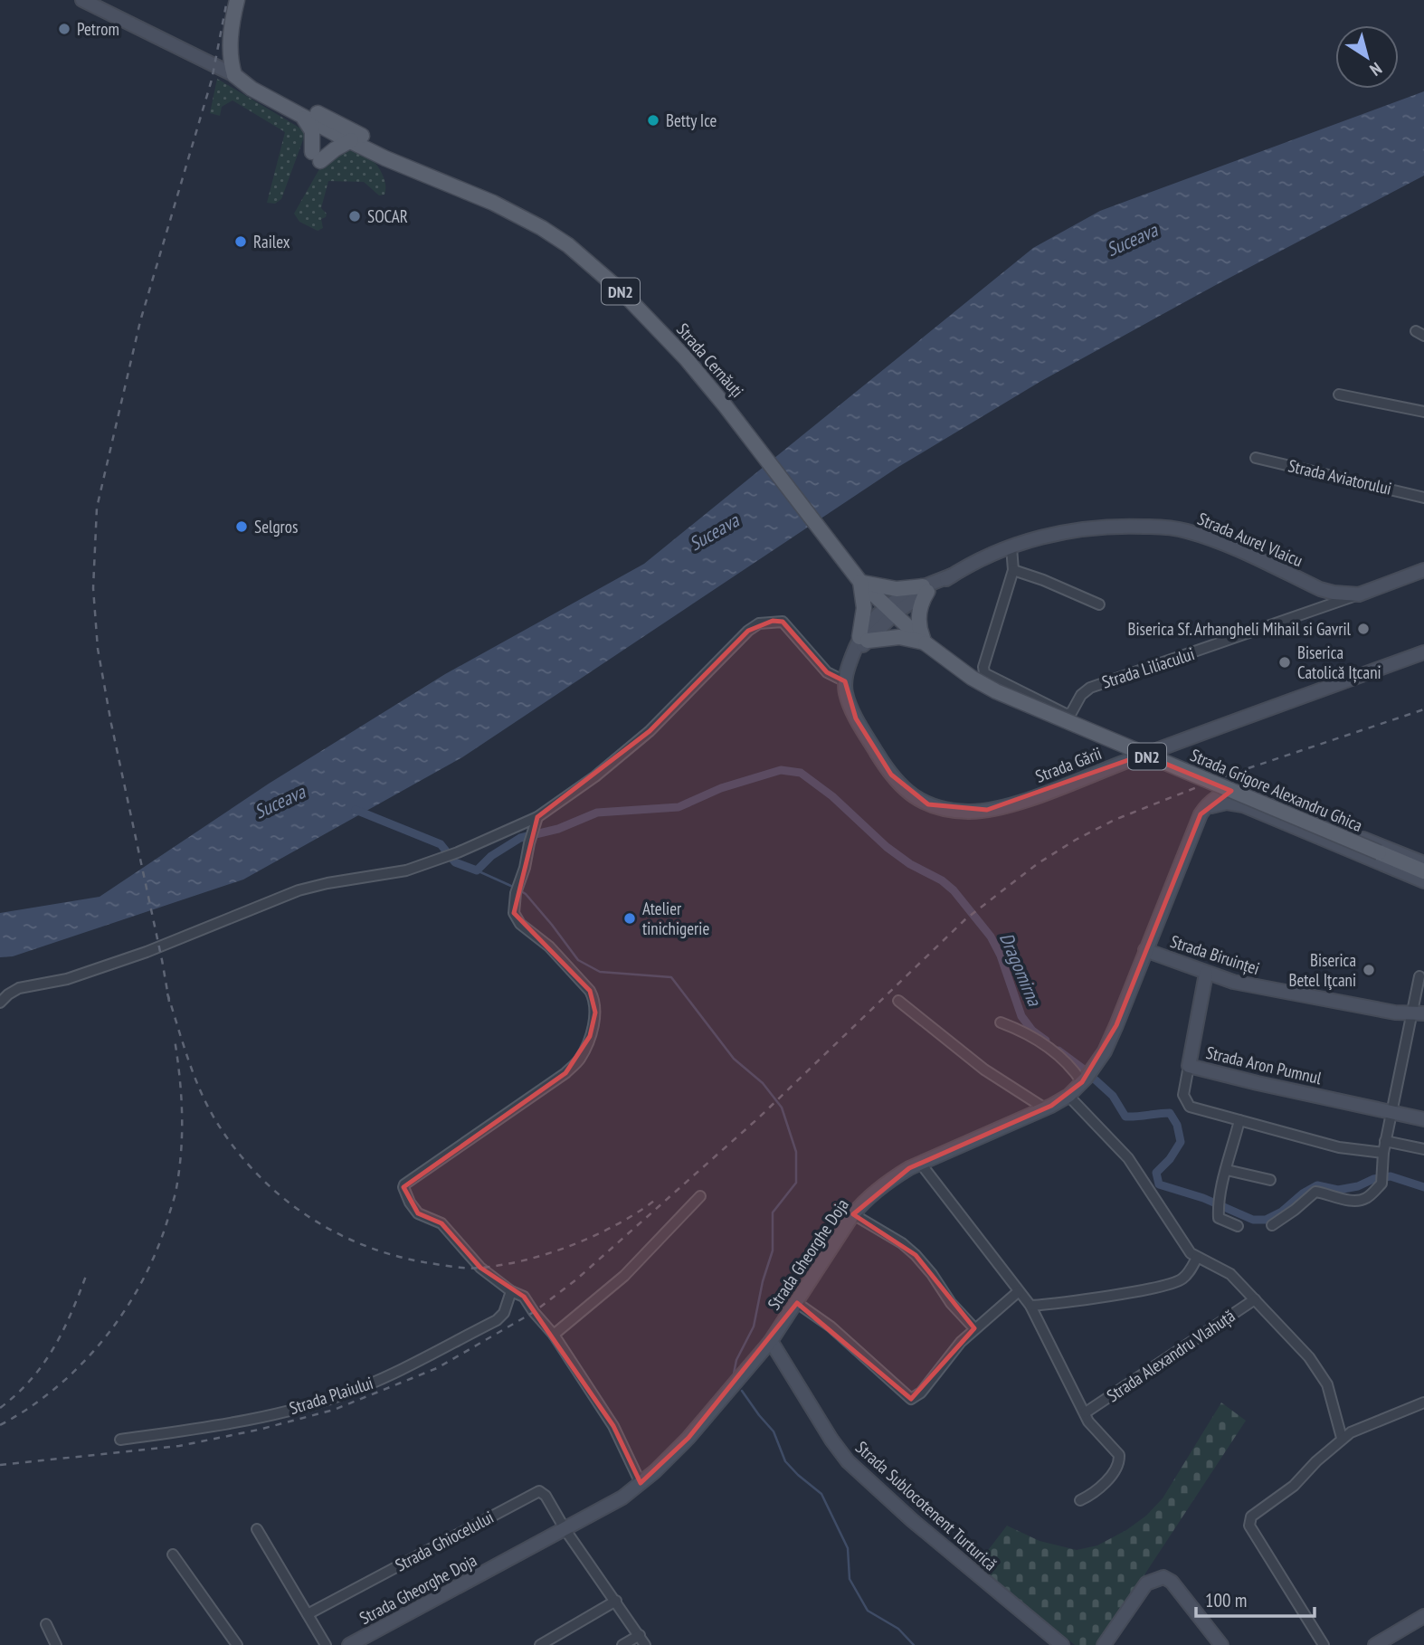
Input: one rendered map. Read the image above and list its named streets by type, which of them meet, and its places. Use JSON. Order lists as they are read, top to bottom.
{
  "streets": {
    "main road": ["DN2", "Strada Cernăuți", "Strada Grigore Alexandru Ghica"],
    "street": [
      "Strada Aviatorului",
      "Strada Aurel Vlaicu",
      "Strada Liliacului",
      "Strada Gării",
      "Strada Biruinței",
      "Strada Aron Pumnul",
      "Strada Gheorghe Doja",
      "Strada Alexandru Vlahuță",
      "Strada Plaiului",
      "Strada Sublocotenent Turturică",
      "Strada Ghiocelului"
    ]
  },
  "crossings": [
    ["Strada Cernăuți", "Strada Grigore Alexandru Ghica"],
    ["Strada Aurel Vlaicu", "Strada Liliacului"],
    ["Strada Aurel Vlaicu", "Strada Grigore Alexandru Ghica"],
    ["Strada Biruinței", "Strada Aron Pumnul"],
    ["Strada Biruinței", "Strada Gheorghe Doja"],
    ["Strada Gheorghe Doja", "Strada Sublocotenent Turturică"],
    ["Strada Gheorghe Doja", "Strada Ghiocelului"]
  ],
  "water": ["Suceava", "Dragomirna"],
  "places": [
    "Petrom",
    "Betty Ice",
    "SOCAR",
    "Railex",
    "Selgros",
    "Biserica Sf. Arhangheli Mihail si Gavril",
    "Biserica Catolică Ițcani",
    "Atelier tinichigerie",
    "Biserica Betel Iţcani"
  ],
  "scale_bar": "100 m",
  "north": "bottom right"
}
